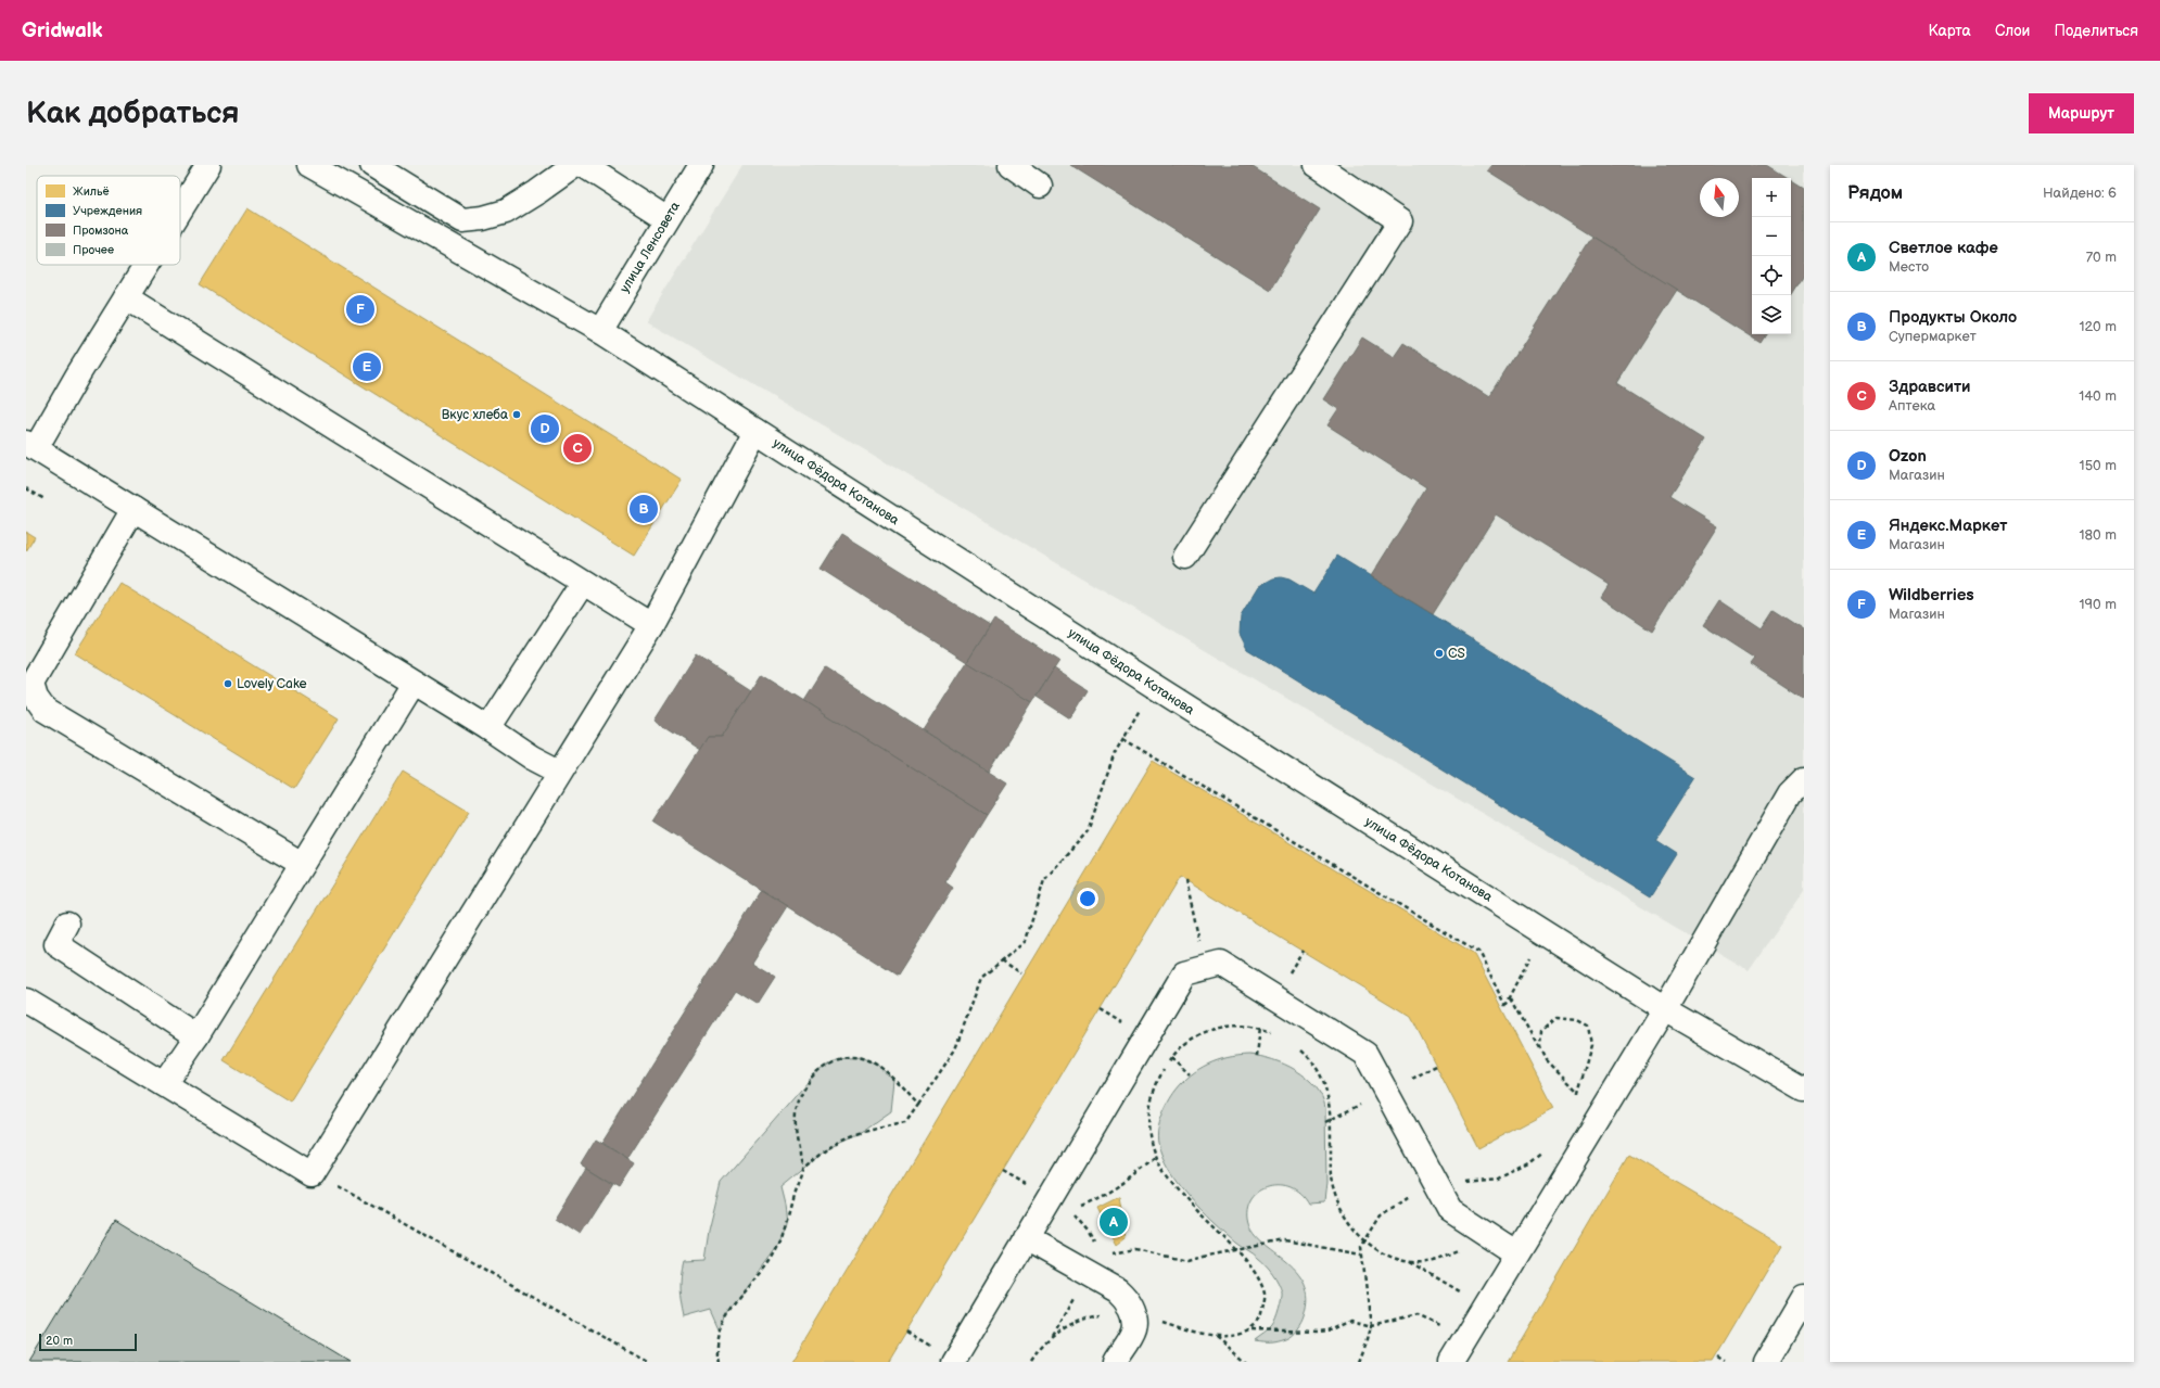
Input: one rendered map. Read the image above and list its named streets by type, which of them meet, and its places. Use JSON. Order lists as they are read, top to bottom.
{
  "streets": {
    "street": ["улица Ленсовета", "улица Фёдора Котанова"]
  },
  "crossings": [
    ["улица Ленсовета", "улица Фёдора Котанова"]
  ],
  "places": ["Вкус хлеба", "CS", "Lovely Cake"],
  "legend": [
    "Жильё",
    "Учреждения",
    "Промзона",
    "Прочее"
  ],
  "scale_bar": "20 m",
  "north": "top",
  "page": {
    "header": "Gridwalk",
    "nav": ["Карта", "Слои", "Поделиться"],
    "buttons": "Маршрут",
    "title": "Как добраться",
    "heading": ["Рядом", "Найдено: 6"],
    "map_buttons": ["+", "−"],
    "list": [
      {
        "mark": "A",
        "name": "Светлое кафе",
        "note": "Место",
        "value": "70 m"
      },
      {
        "mark": "B",
        "name": "Продукты Около",
        "note": "Супермаркет",
        "value": "120 m"
      },
      {
        "mark": "C",
        "name": "Здравсити",
        "note": "Аптека",
        "value": "140 m"
      },
      {
        "mark": "D",
        "name": "Ozon",
        "note": "Магазин",
        "value": "150 m"
      },
      {
        "mark": "E",
        "name": "Яндекс.Маркет",
        "note": "Магазин",
        "value": "180 m"
      },
      {
        "mark": "F",
        "name": "Wildberries",
        "note": "Магазин",
        "value": "190 m"
      }
    ],
    "pins": [
      "F",
      "E",
      "D",
      "C",
      "B",
      "A"
    ],
    "scale": "20 m"
  }
}
